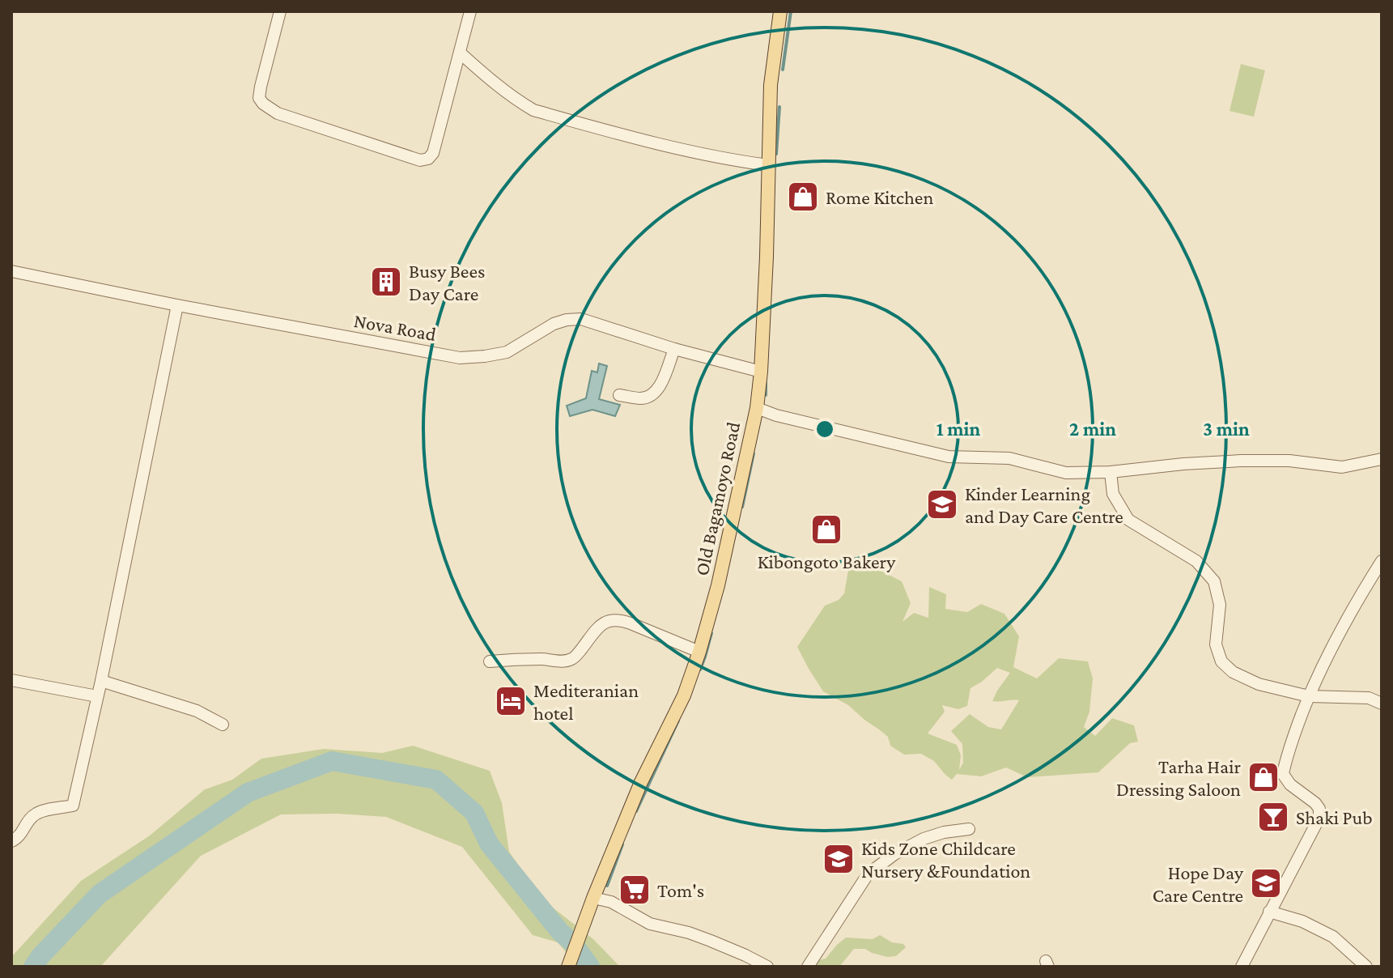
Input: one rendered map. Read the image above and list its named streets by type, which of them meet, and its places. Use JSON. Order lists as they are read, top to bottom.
{
  "streets": {
    "main road": ["Old Bagamoyo Road"],
    "street": ["Nova Road"]
  },
  "crossings": [
    ["Nova Road", "Old Bagamoyo Road"]
  ],
  "places": {
    "shop": ["Rome Kitchen", "Kibongoto Bakery", "Tarha Hair Dressing Saloon"],
    "building": ["Busy Bees Day Care"],
    "school or university": ["Kinder Learning and Day Care Centre", "Kids Zone Childcare Nursery &Foundation", "Hope Day Care Centre"],
    "hotel": ["Mediteranian hotel"],
    "bar": ["Shaki Pub"],
    "supermarket": ["Tom's"]
  },
  "rings": ["1 min", "2 min", "3 min"]
}
